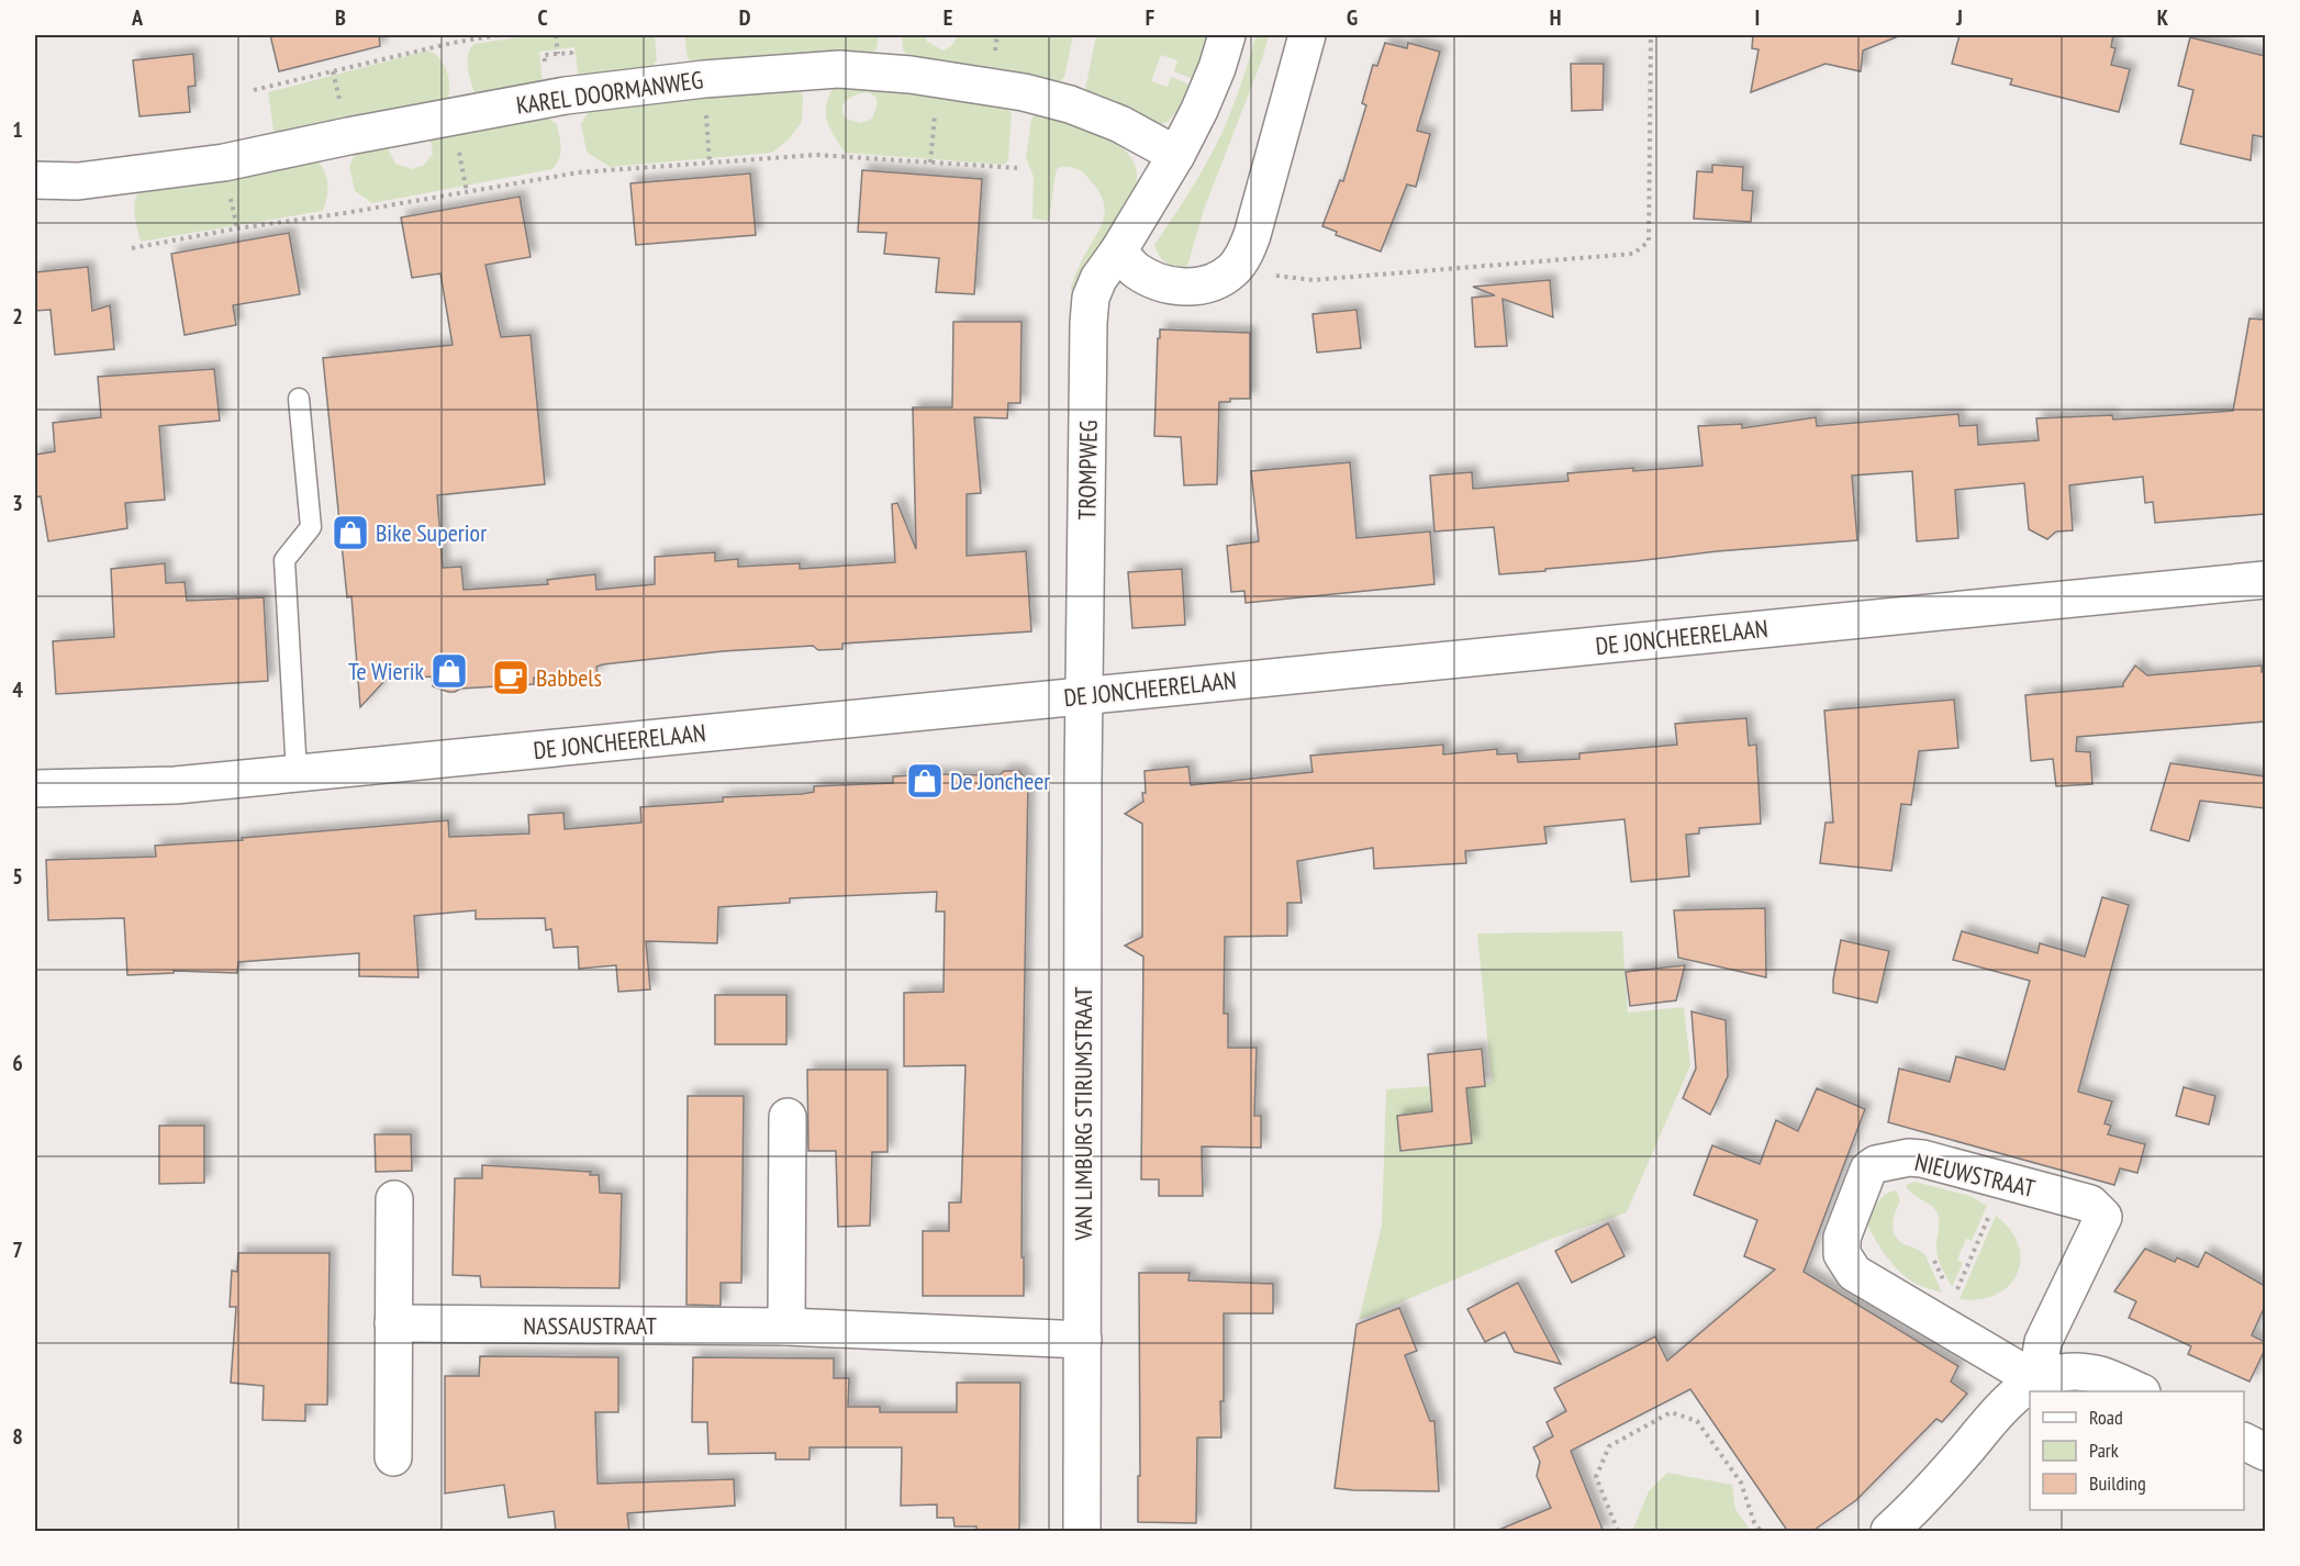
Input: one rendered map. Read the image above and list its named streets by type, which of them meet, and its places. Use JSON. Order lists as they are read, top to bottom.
{
  "streets": {
    "street": [
      "KAREL DOORMANWEG",
      "TROMPWEG",
      "DE JONCHEERELAAN",
      "VAN LIMBURG STIRUMSTRAAT",
      "NIEUWSTRAAT",
      "NASSAUSTRAAT"
    ]
  },
  "crossings": [
    ["KAREL DOORMANWEG", "TROMPWEG"],
    ["TROMPWEG", "DE JONCHEERELAAN"],
    ["TROMPWEG", "VAN LIMBURG STIRUMSTRAAT"],
    ["DE JONCHEERELAAN", "VAN LIMBURG STIRUMSTRAAT"],
    ["VAN LIMBURG STIRUMSTRAAT", "NASSAUSTRAAT"]
  ],
  "places": {
    "shop": ["Bike Superior", "Te Wierik", "De Joncheer"],
    "cafe": ["Babbels"]
  },
  "legend": ["Road", "Park", "Building"],
  "grid": {
    "columns": [
      "A",
      "B",
      "C",
      "D",
      "E",
      "F",
      "G",
      "H",
      "I",
      "J",
      "K"
    ],
    "rows": [
      "1",
      "2",
      "3",
      "4",
      "5",
      "6",
      "7",
      "8"
    ]
  }
}
